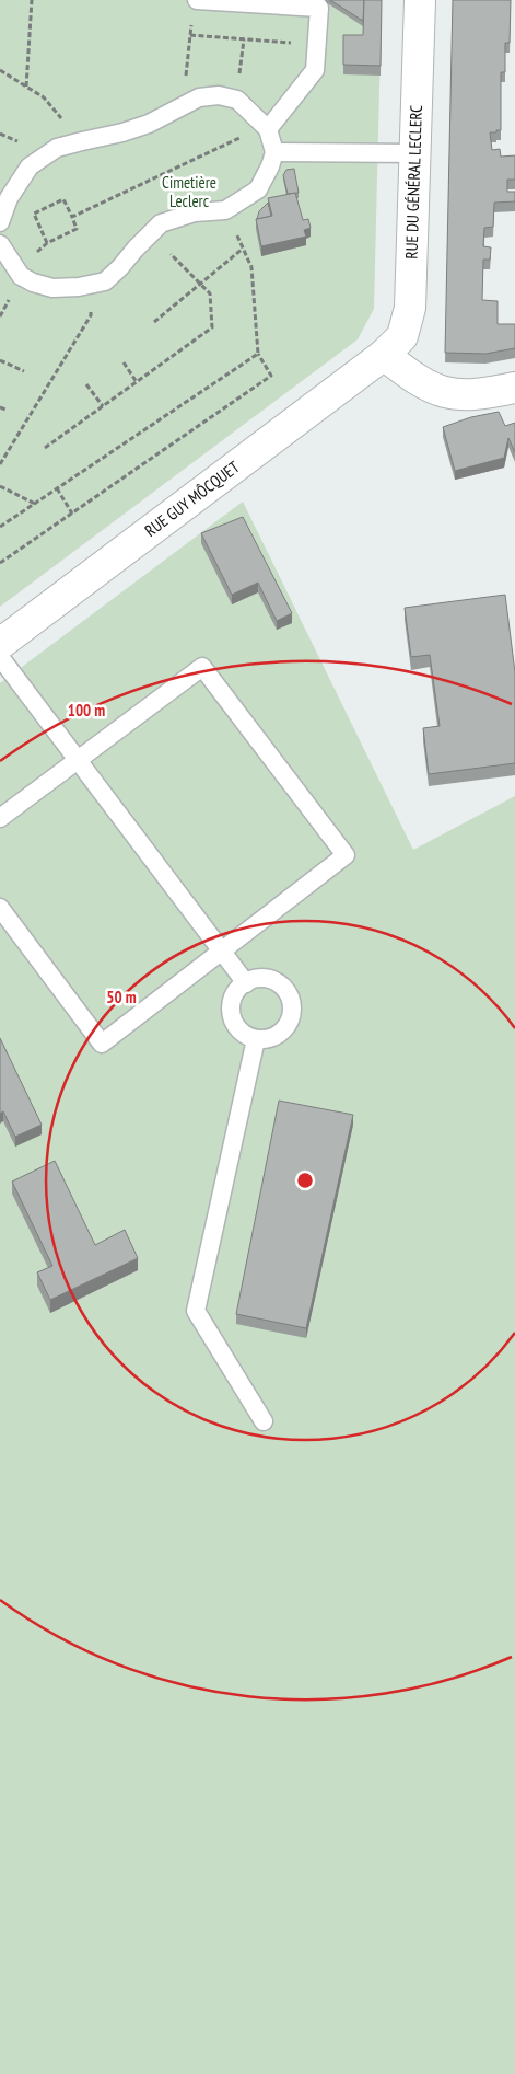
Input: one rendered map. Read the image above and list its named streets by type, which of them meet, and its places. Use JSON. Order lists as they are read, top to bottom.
{
  "streets": {
    "street": ["RUE DU GÉNÉRAL LECLERC", "RUE GUY MÔCQUET"]
  },
  "crossings": [
    ["RUE DU GÉNÉRAL LECLERC", "RUE GUY MÔCQUET"]
  ],
  "parks": ["Cimetière Leclerc"],
  "rings": ["100 m", "50 m"]
}
